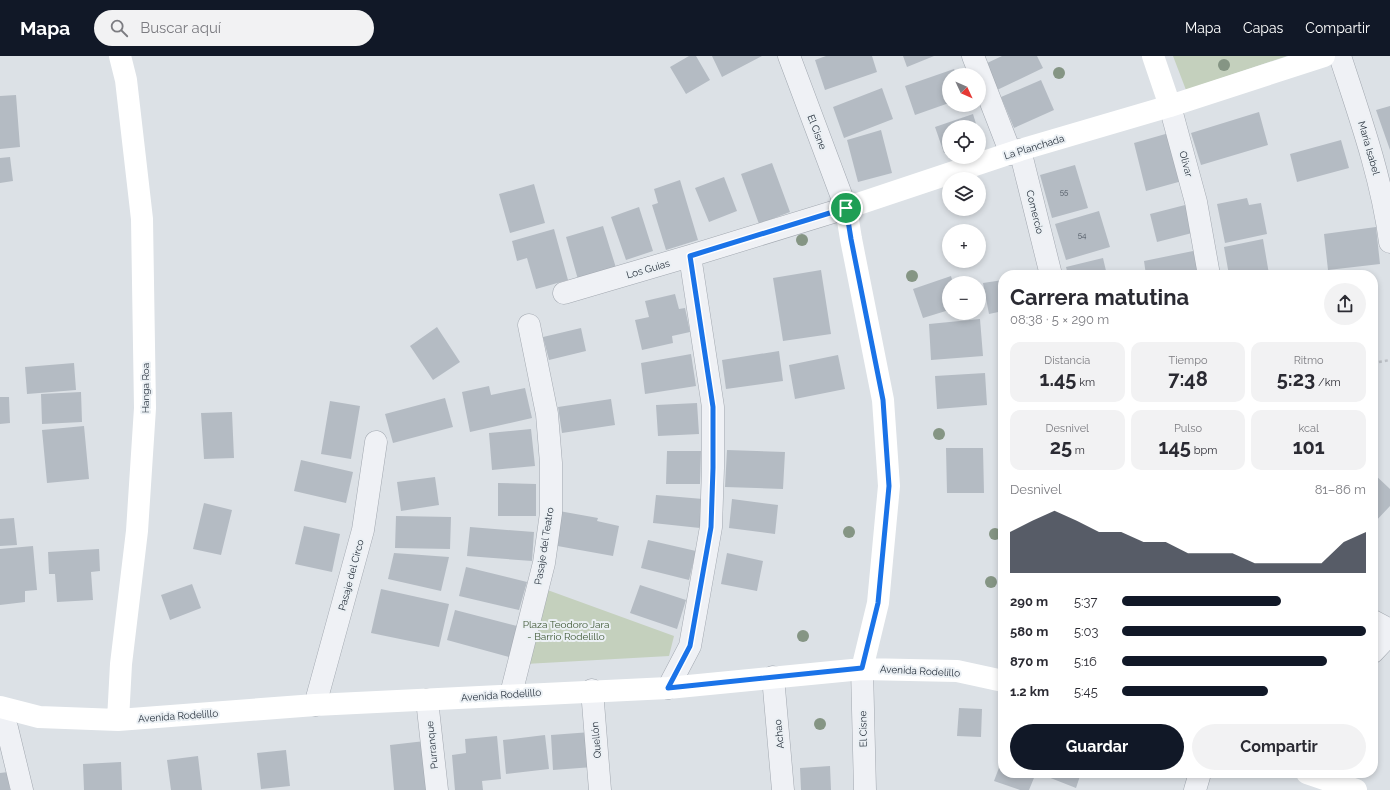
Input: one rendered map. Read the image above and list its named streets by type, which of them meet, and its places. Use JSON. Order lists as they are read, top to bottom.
{
  "streets": {
    "street": [
      "El Cisne",
      "La Planchada",
      "María Isabel",
      "Olivar",
      "Comercio",
      "Los Guias",
      "Hanga Roa",
      "Pasaje del Teatro",
      "Pasaje del Circo",
      "Avenida Rodelillo",
      "Achao",
      "Quellón",
      "Purranque"
    ]
  },
  "crossings": [
    ["El Cisne", "La Planchada"],
    ["El Cisne", "Los Guias"],
    ["El Cisne", "Avenida Rodelillo"],
    ["La Planchada", "Olivar"],
    ["La Planchada", "Comercio"],
    ["La Planchada", "Los Guias"],
    ["Hanga Roa", "Avenida Rodelillo"],
    ["Pasaje del Teatro", "Avenida Rodelillo"],
    ["Pasaje del Circo", "Avenida Rodelillo"],
    ["Avenida Rodelillo", "Achao"],
    ["Avenida Rodelillo", "Quellón"],
    ["Avenida Rodelillo", "Purranque"]
  ],
  "parks": ["Plaza Teodoro Jara - Barrio Rodelillo"],
  "house_numbers": ["55", "54"],
  "north": "bottom right",
  "page": {
    "header": "Mapa",
    "search": "Buscar aquí",
    "nav": ["Mapa", "Capas", "Compartir"],
    "map_buttons": ["+", "−"],
    "heading": ["Carrera matutina", "08:38 · 5 × 290 m"],
    "stats": [
      ["Distancia", "1.45 km"],
      ["Tiempo", "7:48"],
      ["Ritmo", "5:23 /km"],
      ["Desnivel", "25 m"],
      ["Pulso", "145 bpm"],
      ["kcal", "101"]
    ],
    "chart": ["Desnivel", "81–86 m"],
    "list": [
      {
        "name": "290 m",
        "note": "5:37"
      },
      {
        "name": "580 m",
        "note": "5:03"
      },
      {
        "name": "870 m",
        "note": "5:16"
      },
      {
        "name": "1.2 km",
        "note": "5:45"
      }
    ],
    "buttons": ["Guardar", "Compartir"]
  }
}
